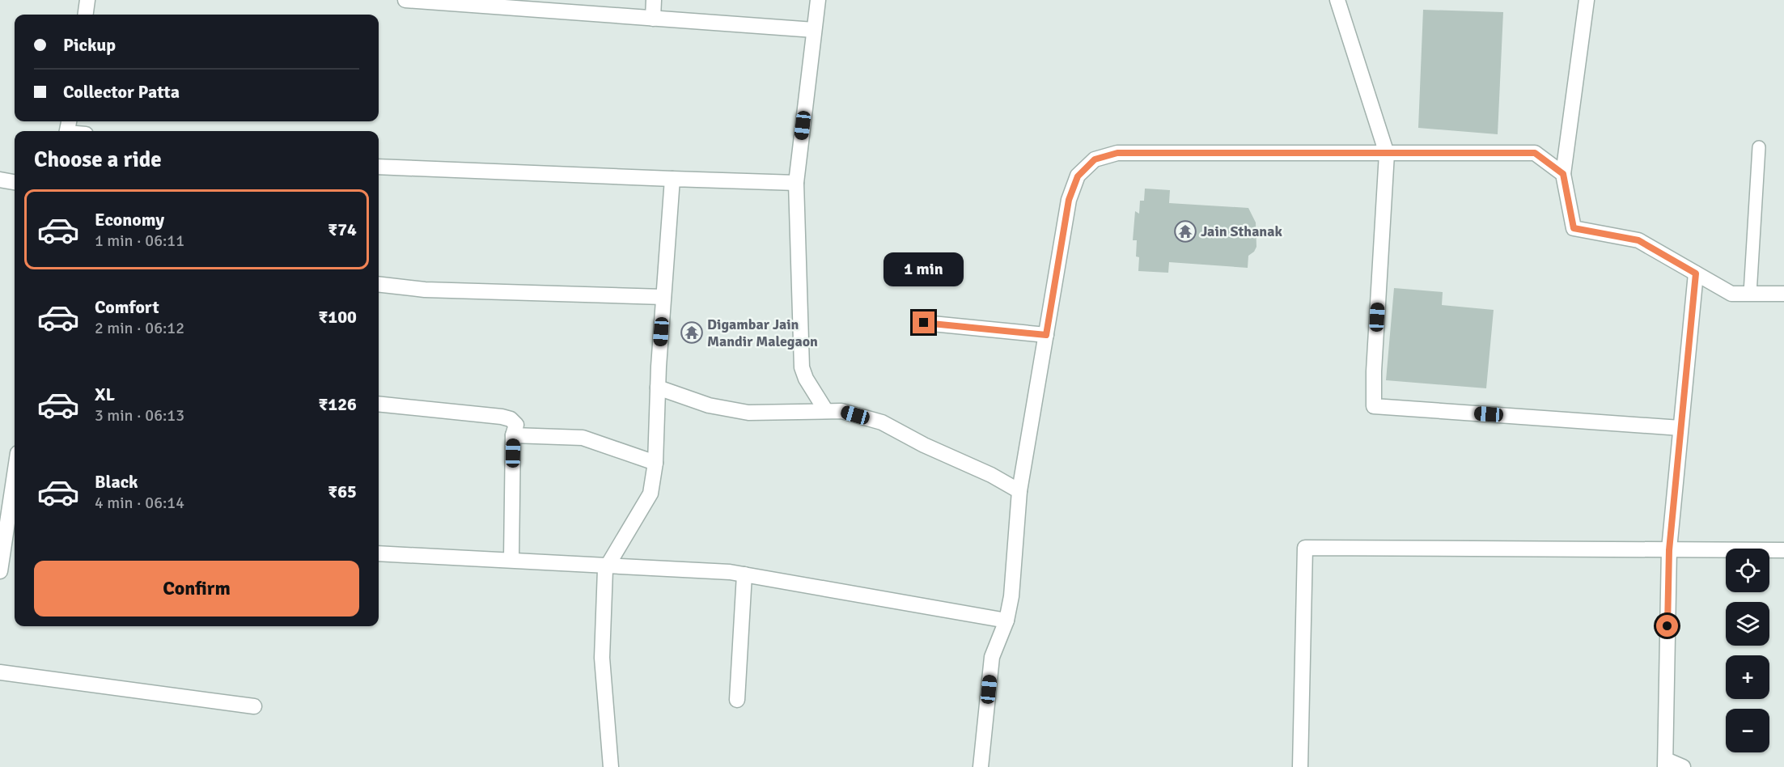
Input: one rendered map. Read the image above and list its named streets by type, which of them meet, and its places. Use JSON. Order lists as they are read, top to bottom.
{
  "places": {
    "temple": ["Jain Sthanak", "Digambar Jain Mandir Malegaon"]
  },
  "page": {
    "banner": ["Pickup", "Collector Patta"],
    "heading": "Choose a ride",
    "list": [
      {
        "name": "Economy",
        "note": "1 min · 06:11",
        "value": "₹74"
      },
      {
        "name": "Comfort",
        "note": "2 min · 06:12",
        "value": "₹100"
      },
      {
        "name": "XL",
        "note": "3 min · 06:13",
        "value": "₹126"
      },
      {
        "name": "Black",
        "note": "4 min · 06:14",
        "value": "₹65"
      }
    ],
    "bubble": "1 min",
    "map_buttons": ["+", "−"],
    "buttons": "Confirm"
  }
}
